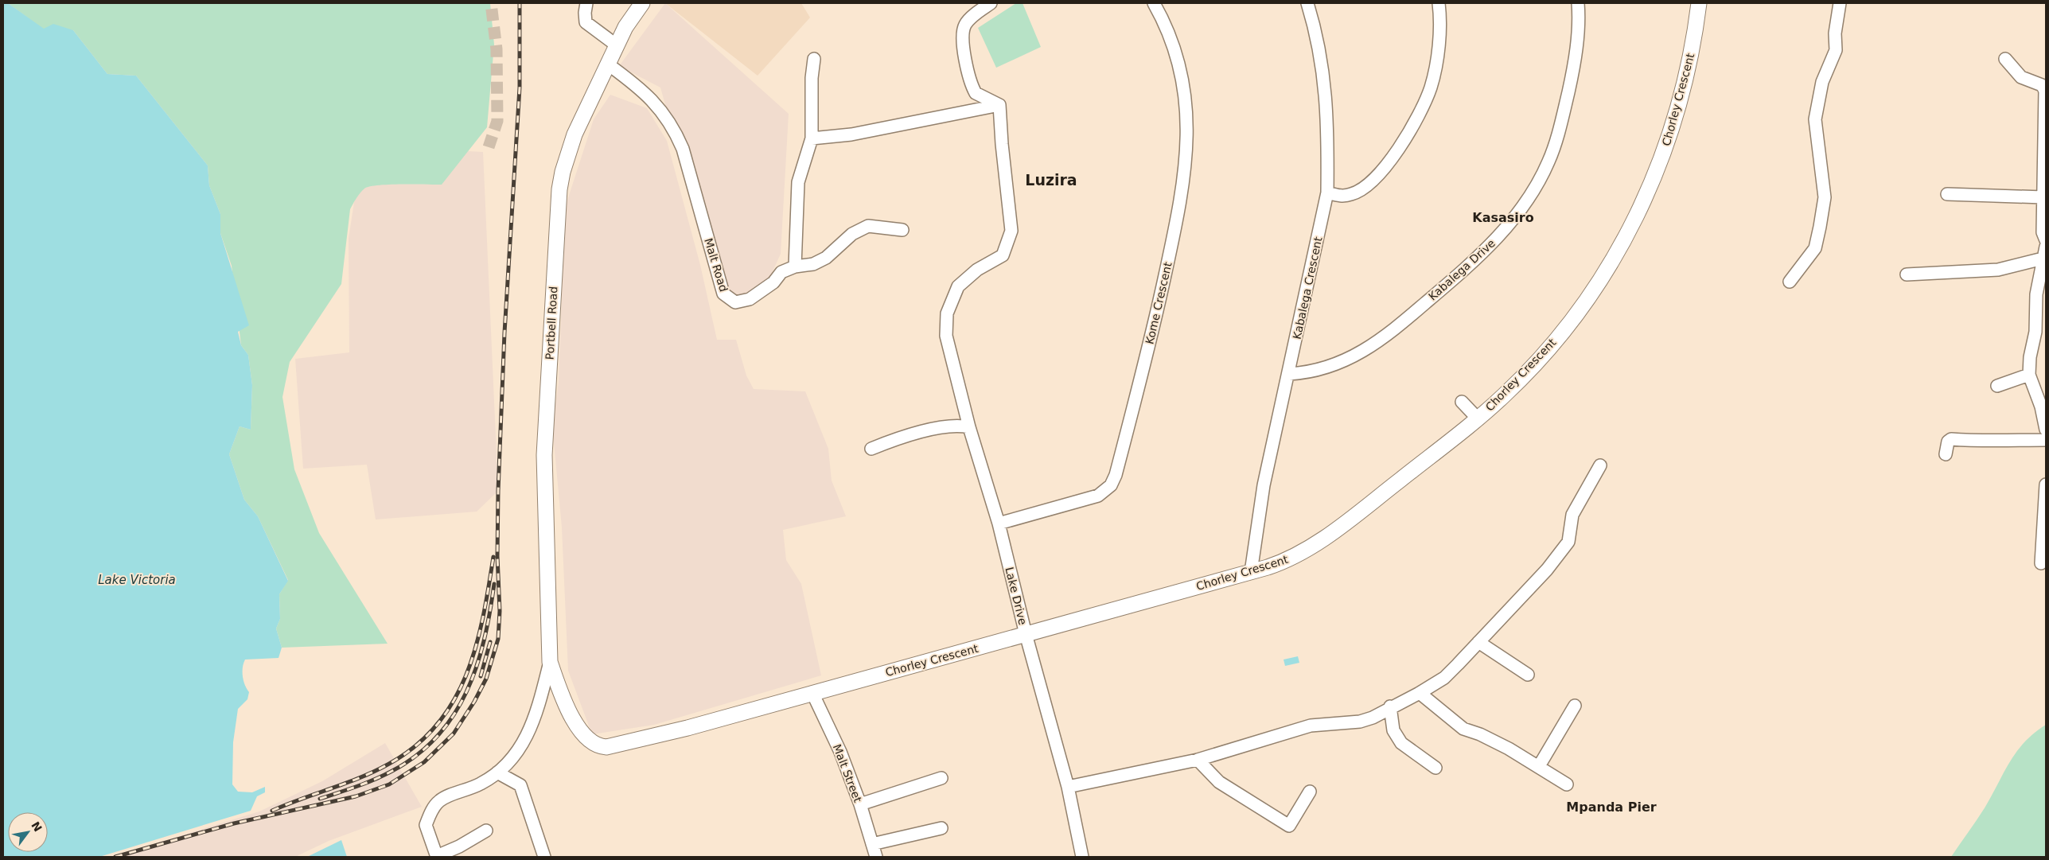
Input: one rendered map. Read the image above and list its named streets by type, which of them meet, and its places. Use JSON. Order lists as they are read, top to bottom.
{
  "streets": {
    "main road": ["Chorley Crescent", "Portbell Road"],
    "street": [
      "Malt Road",
      "Kabalega Drive",
      "Kabalega Crescent",
      "Kome Crescent",
      "Lake Drive",
      "Malt Street"
    ]
  },
  "crossings": [
    ["Chorley Crescent", "Kabalega Crescent"],
    ["Chorley Crescent", "Portbell Road"],
    ["Chorley Crescent", "Lake Drive"],
    ["Chorley Crescent", "Malt Street"],
    ["Malt Road", "Portbell Road"],
    ["Kabalega Drive", "Kabalega Crescent"],
    ["Kome Crescent", "Lake Drive"]
  ],
  "districts": ["Luzira", "Kasasiro", "Mpanda Pier"],
  "water": ["Lake Victoria"],
  "north": "top right"
}
